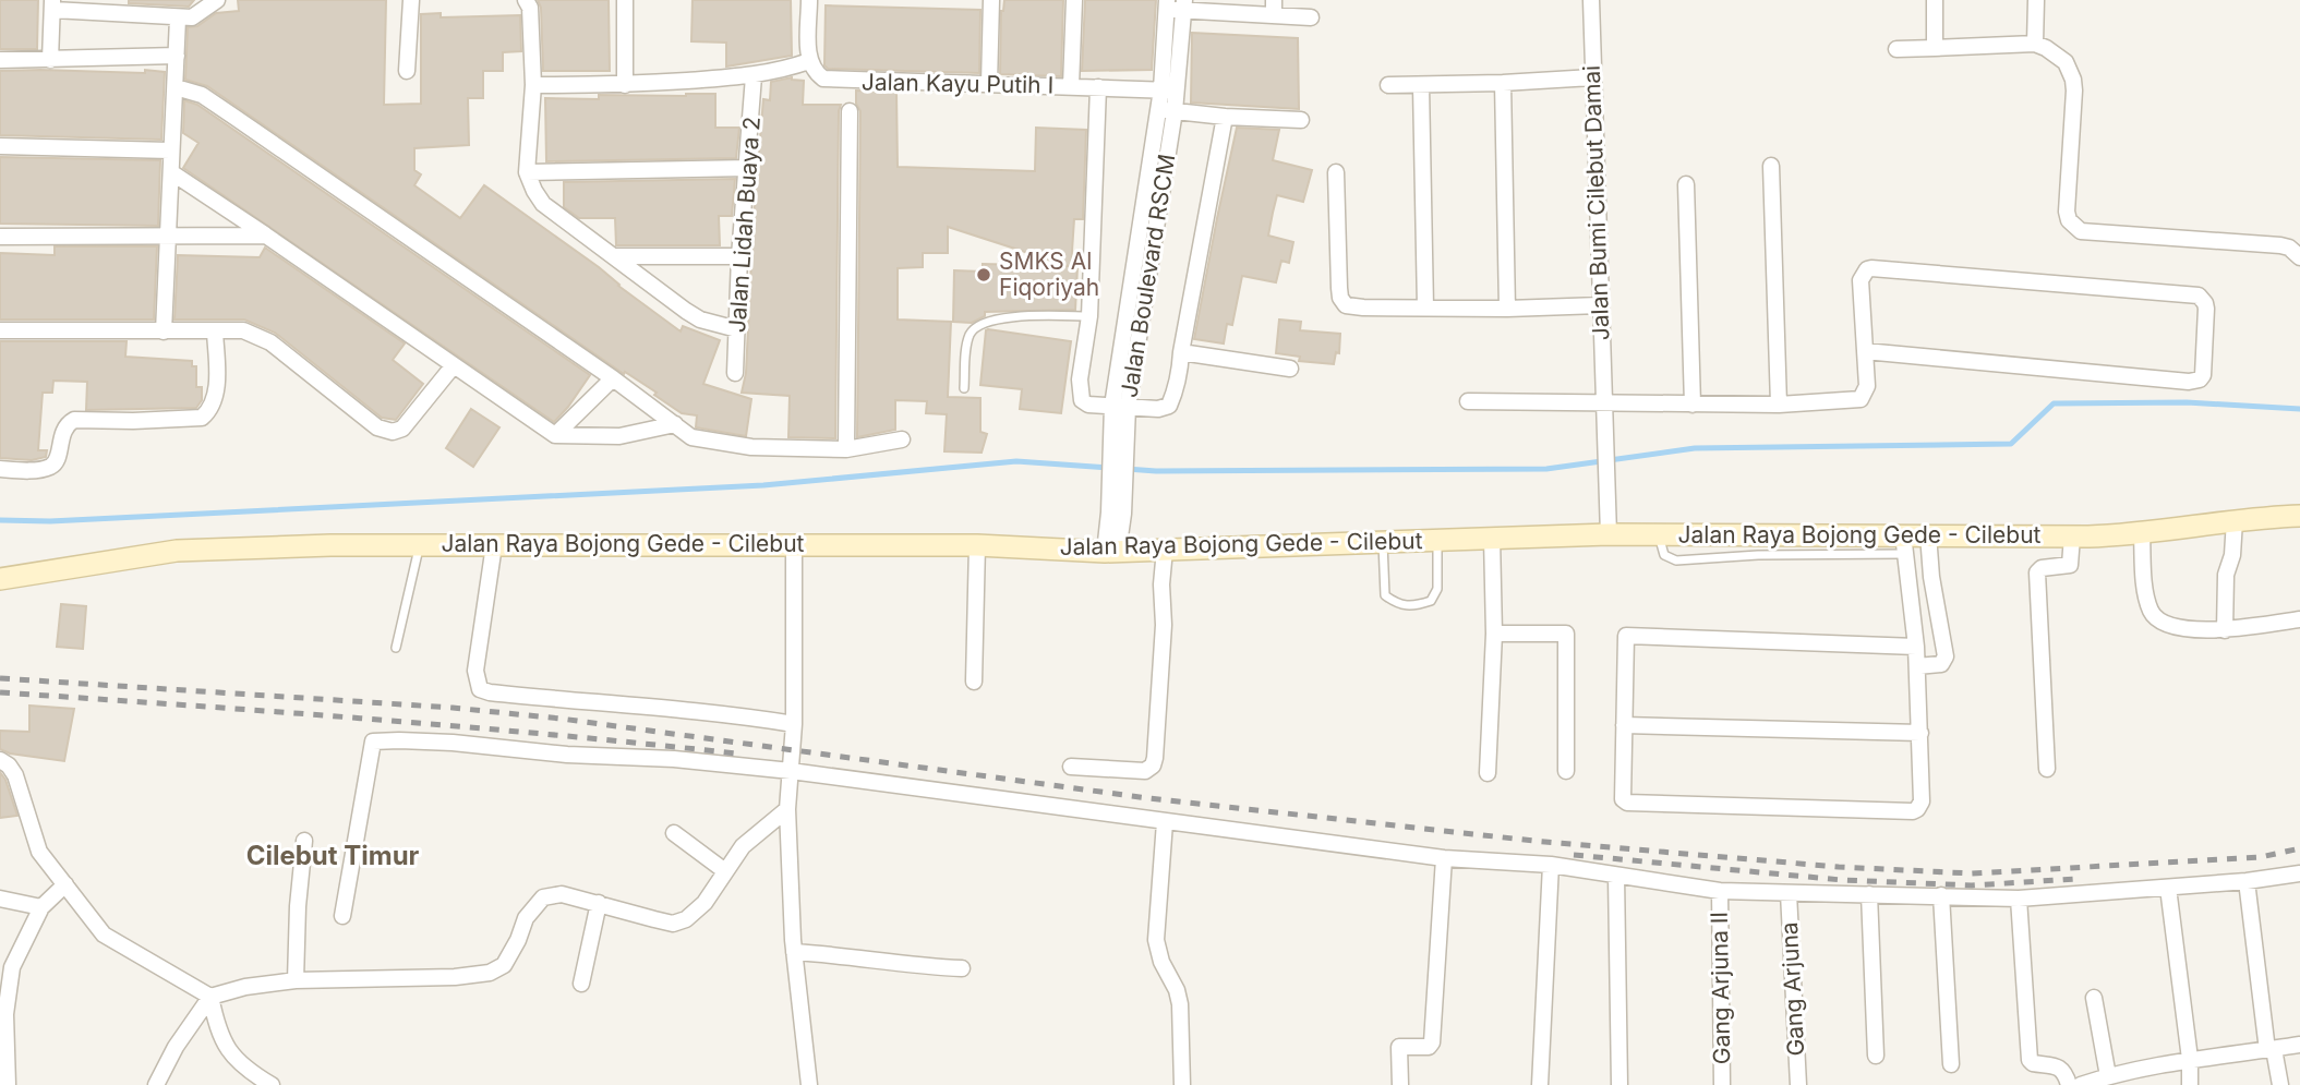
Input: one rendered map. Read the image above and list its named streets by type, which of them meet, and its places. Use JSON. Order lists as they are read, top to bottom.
{
  "streets": {
    "main road": ["Jalan Raya Bojong Gede - Cilebut"],
    "street": [
      "Jalan Kayu Putih I",
      "Jalan Bumi Cilebut Damai",
      "Jalan Lidah Buaya 2",
      "Jalan Boulevard RSCM",
      "Gang Arjuna II",
      "Gang Arjuna"
    ]
  },
  "crossings": [
    ["Jalan Kayu Putih I", "Jalan Boulevard RSCM"],
    ["Jalan Bumi Cilebut Damai", "Jalan Raya Bojong Gede - Cilebut"],
    ["Jalan Boulevard RSCM", "Jalan Raya Bojong Gede - Cilebut"]
  ],
  "districts": ["Cilebut Timur"],
  "places": ["SMKS Al Fiqoriyah"]
}
